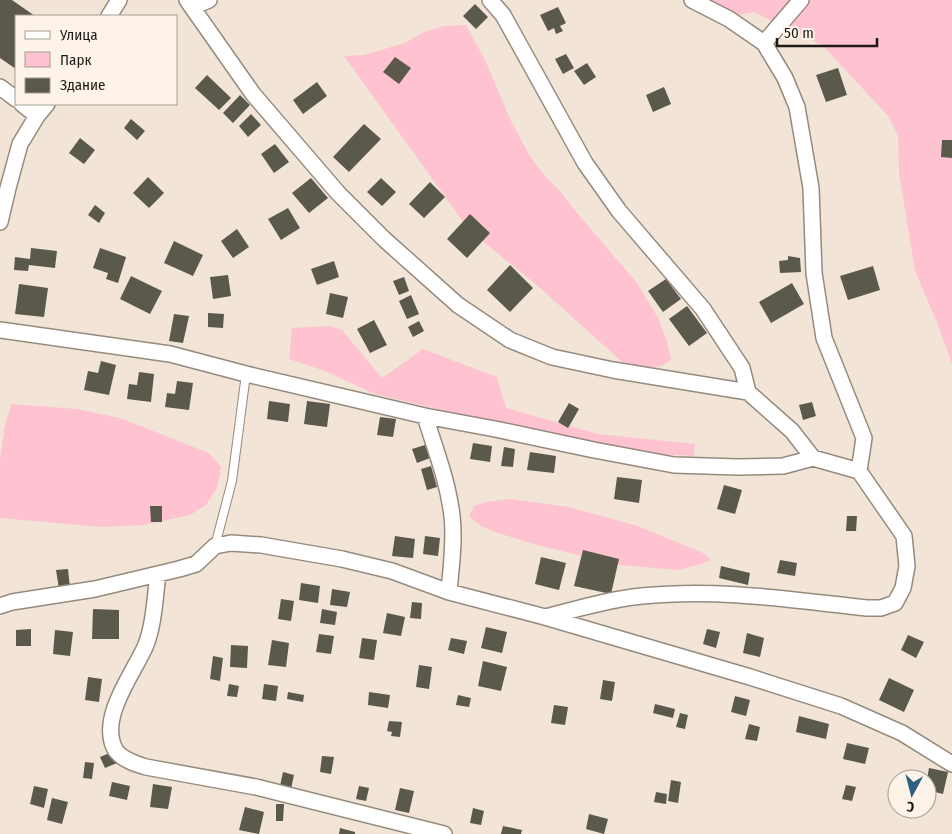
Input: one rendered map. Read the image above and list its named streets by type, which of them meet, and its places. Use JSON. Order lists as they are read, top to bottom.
{
  "legend": ["Улица", "Парк", "Здание"],
  "scale_bar": "50 m",
  "north": "bottom"
}
